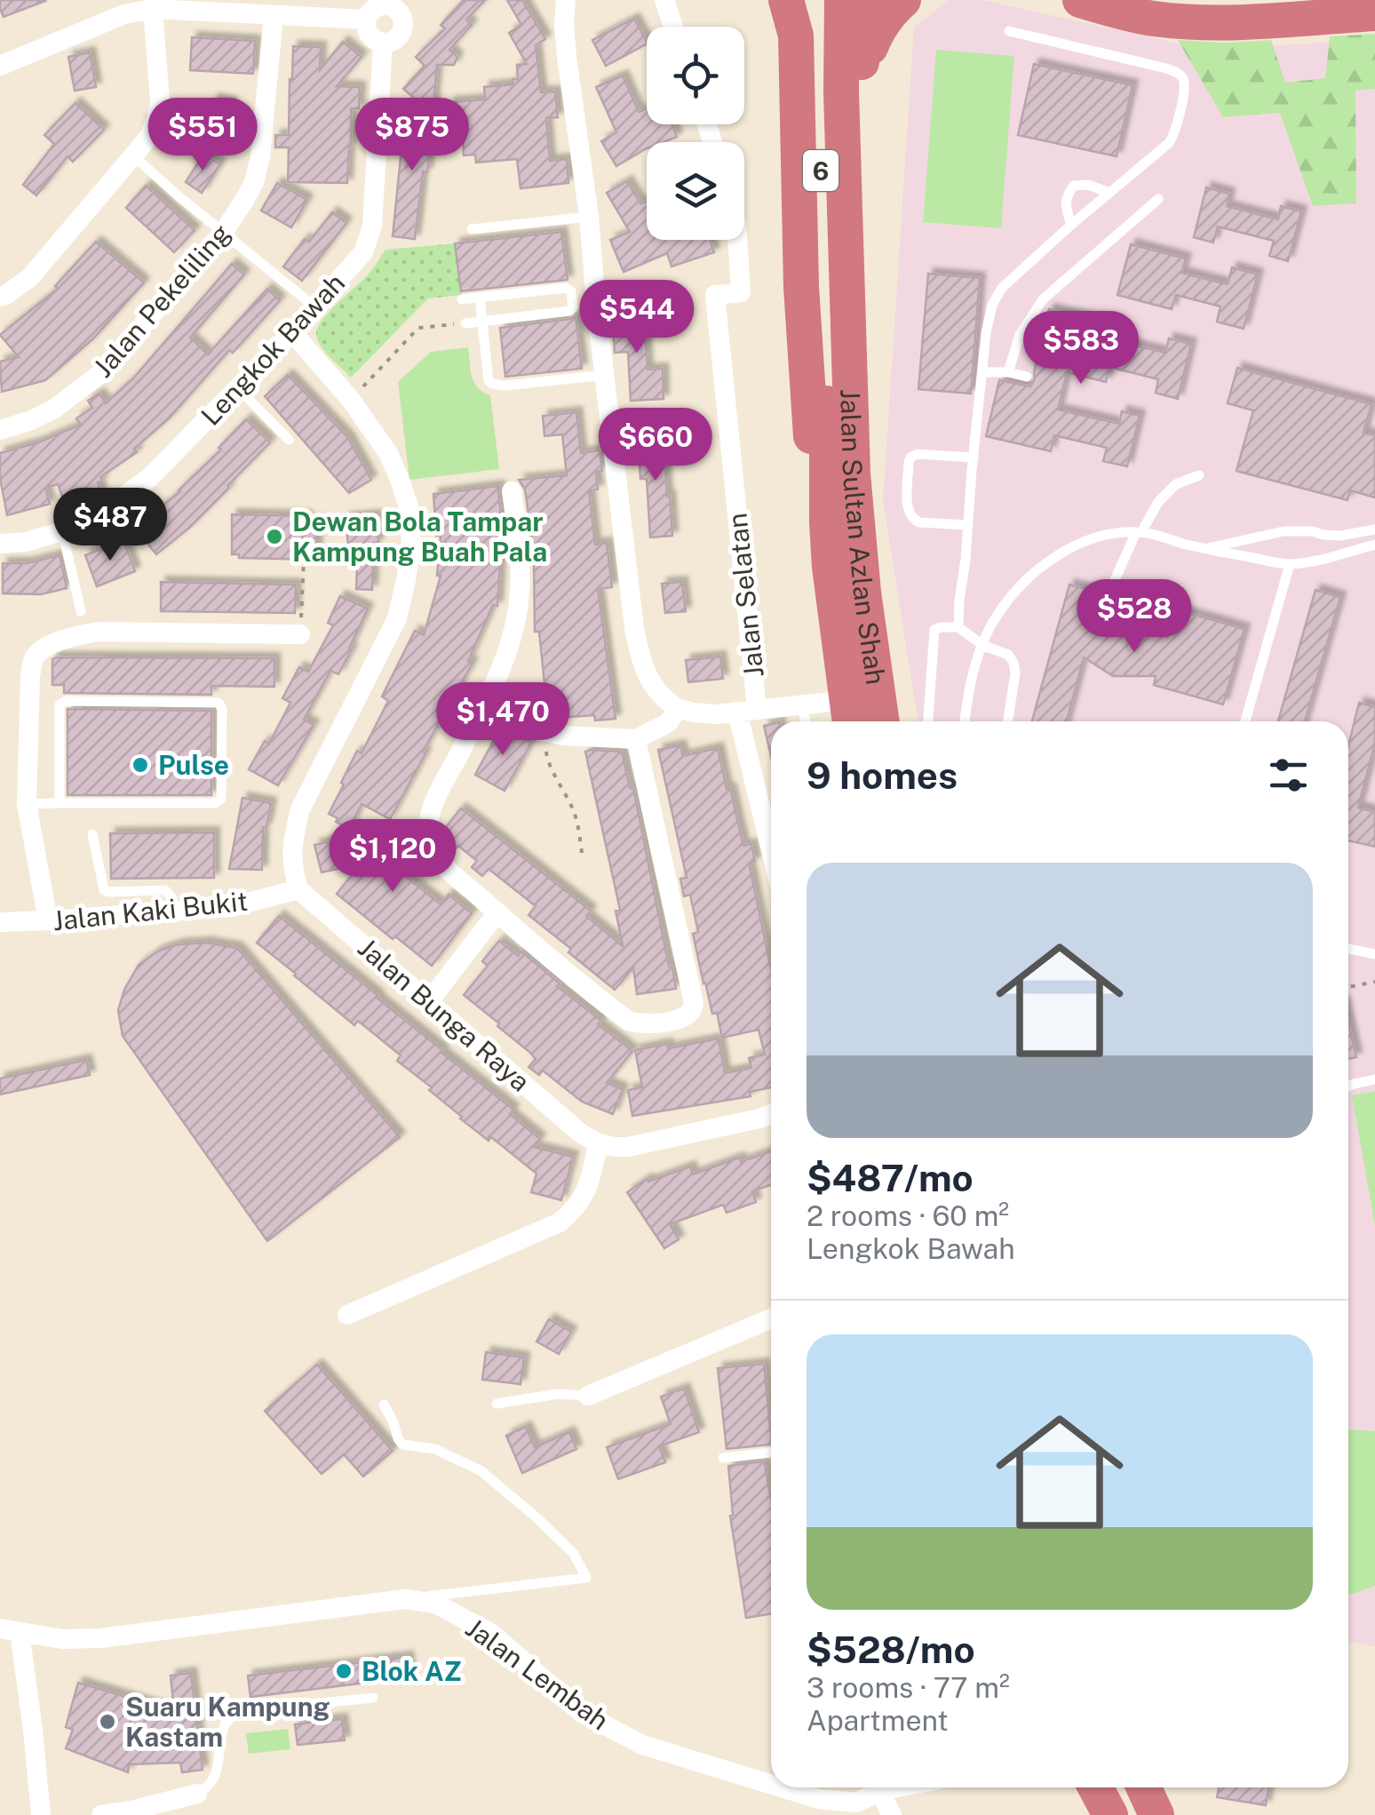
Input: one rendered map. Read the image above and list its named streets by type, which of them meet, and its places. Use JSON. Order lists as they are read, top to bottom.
{
  "streets": {
    "highway": ["6", "Jalan Sultan Azlan Shah"],
    "street": [
      "Jalan Pekeliling",
      "Lengkok Bawah",
      "Jalan Selatan",
      "Jalan Kaki Bukit",
      "Jalan Bunga Raya",
      "Jalan Lembah"
    ]
  },
  "crossings": [
    ["6", "Jalan Sultan Azlan Shah"],
    ["Jalan Kaki Bukit", "Jalan Bunga Raya"]
  ],
  "places": [
    "Dewan Bola Tampar Kampung Buah Pala",
    "Pulse",
    "Blok AZ",
    "Suaru Kampung Kastam"
  ],
  "page": {
    "price": [
      "$551",
      "$875",
      "$544",
      "$583",
      "$660",
      "$487",
      "$528",
      "$1,470",
      "$1,120"
    ],
    "heading": "9 homes",
    "list": [
      {
        "name": "$487/mo",
        "note": "2 rooms · 60 m² · Lengkok Bawah"
      },
      {
        "name": "$528/mo",
        "note": "3 rooms · 77 m² · Apartment"
      }
    ]
  }
}
